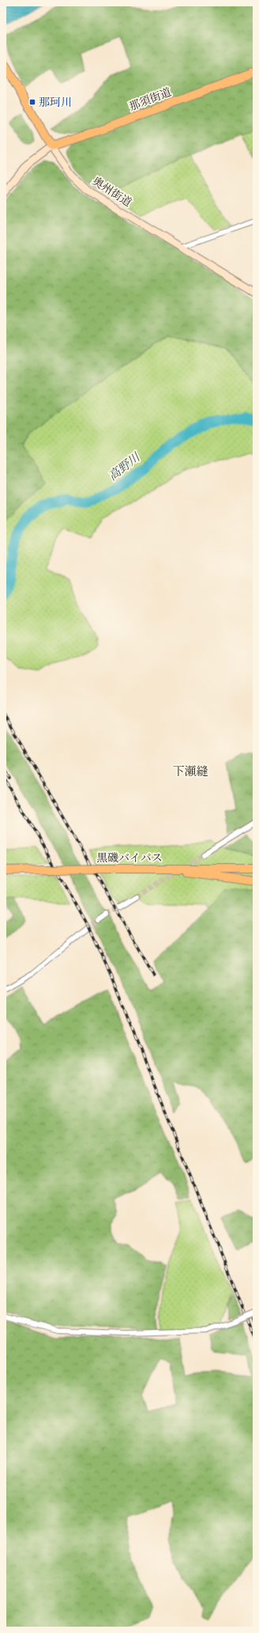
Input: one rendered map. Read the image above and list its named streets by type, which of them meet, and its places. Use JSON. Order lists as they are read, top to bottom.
{
  "streets": {
    "main road": ["那須街道", "奥州街道", "黒磯バイパス"]
  },
  "crossings": [
    ["那須街道", "奥州街道"]
  ],
  "districts": ["下瀬縫"],
  "water": ["高野川"],
  "places": {
    "transit": ["那珂川"]
  }
}
